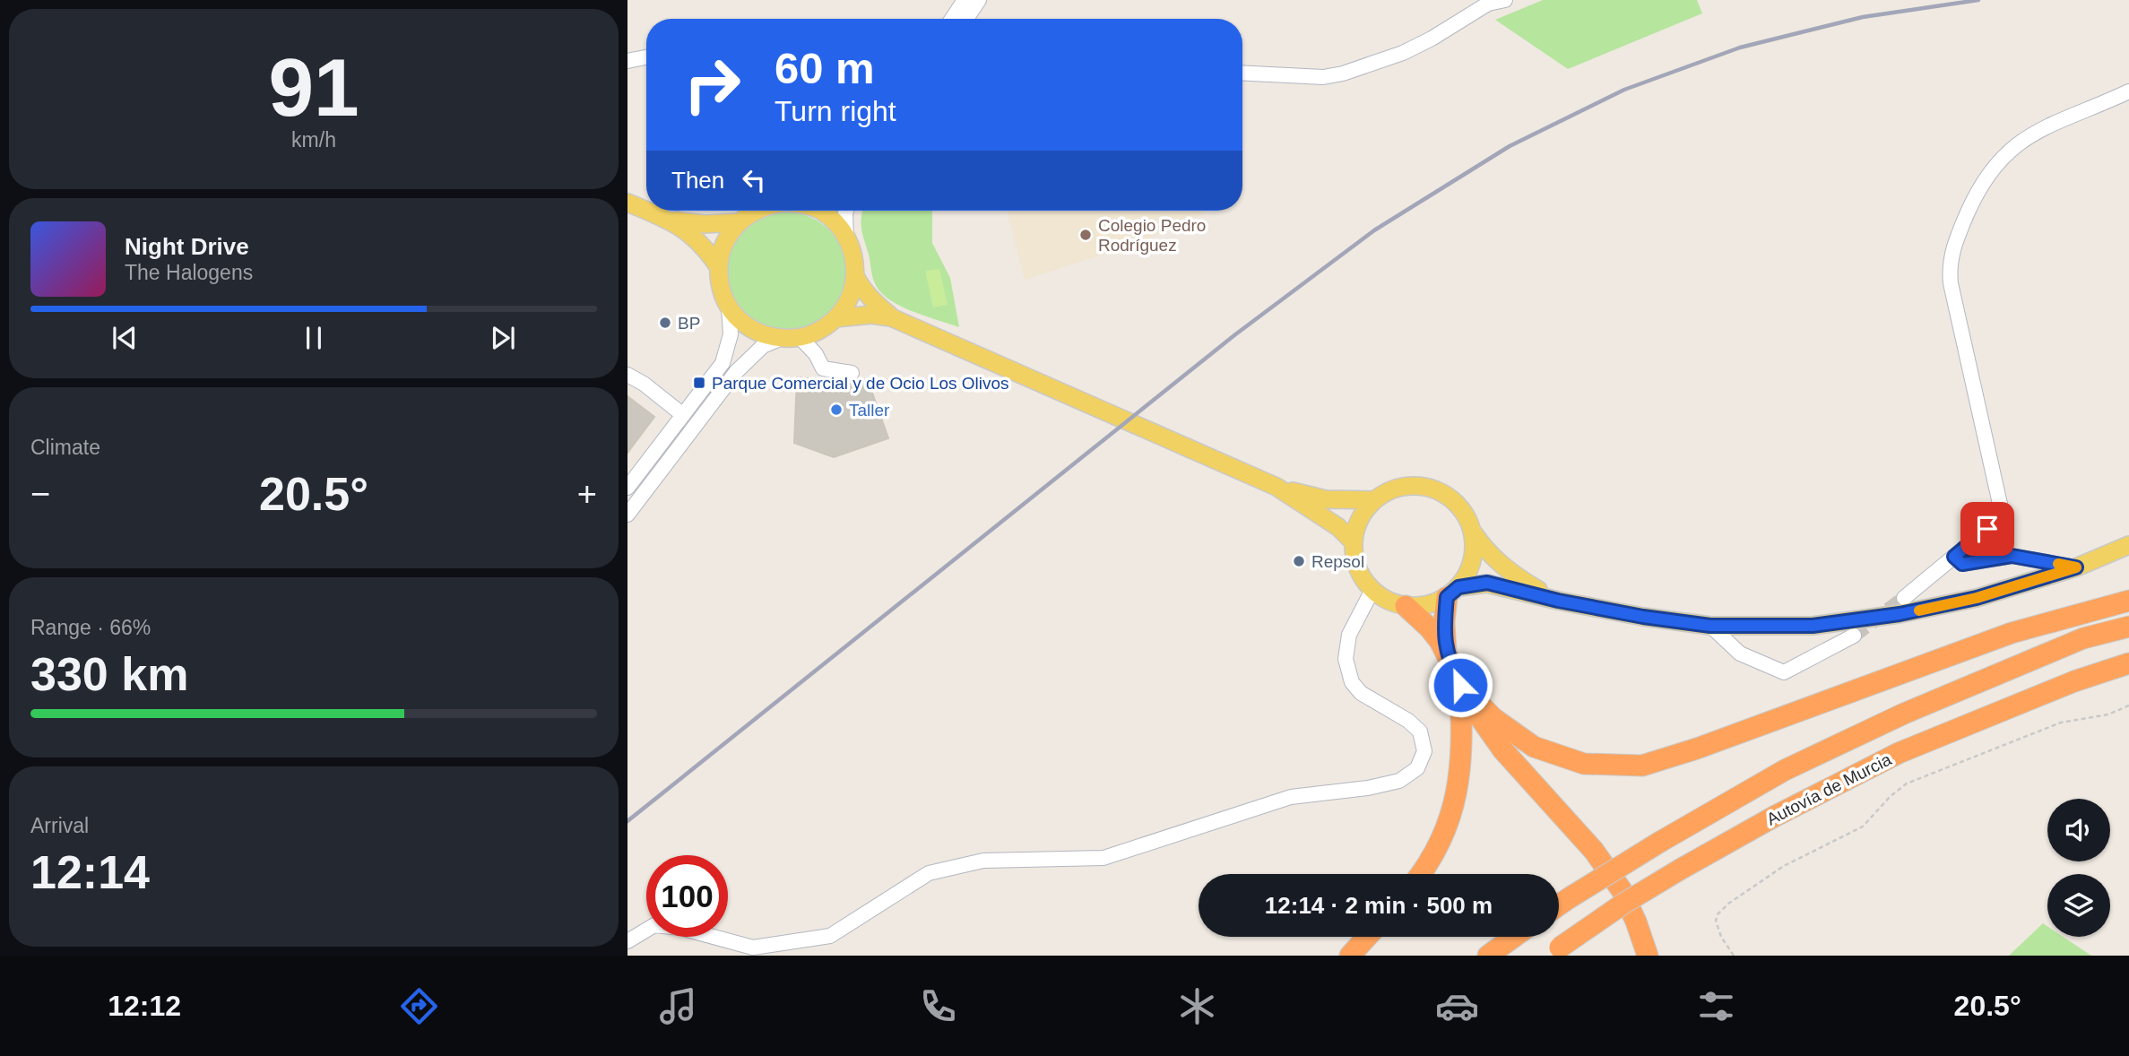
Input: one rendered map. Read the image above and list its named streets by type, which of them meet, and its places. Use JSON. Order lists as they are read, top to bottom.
{
  "streets": {
    "highway": ["Autovía de Murcia"]
  },
  "places": {
    "other": [
      "Colegio Pedro Rodríguez",
      "BP",
      "Taller",
      "Repsol"
    ],
    "transit": ["Parque Comercial y de Ocio Los Olivos"]
  },
  "page": {
    "tile": [
      ["91", "km/h"],
      "Climate",
      ["Range · 66%", "330 km"],
      ["Arrival", "12:14"]
    ],
    "turn": ["60 m", "Turn right"],
    "then": "Then",
    "song": ["Night Drive", "The Halogens"],
    "heat": ["−", "20.5°", "+"],
    "limit": "100",
    "trip": "12:14 · 2 min · 500 m",
    "tabs": ["12:12", "20.5°"]
  }
}
